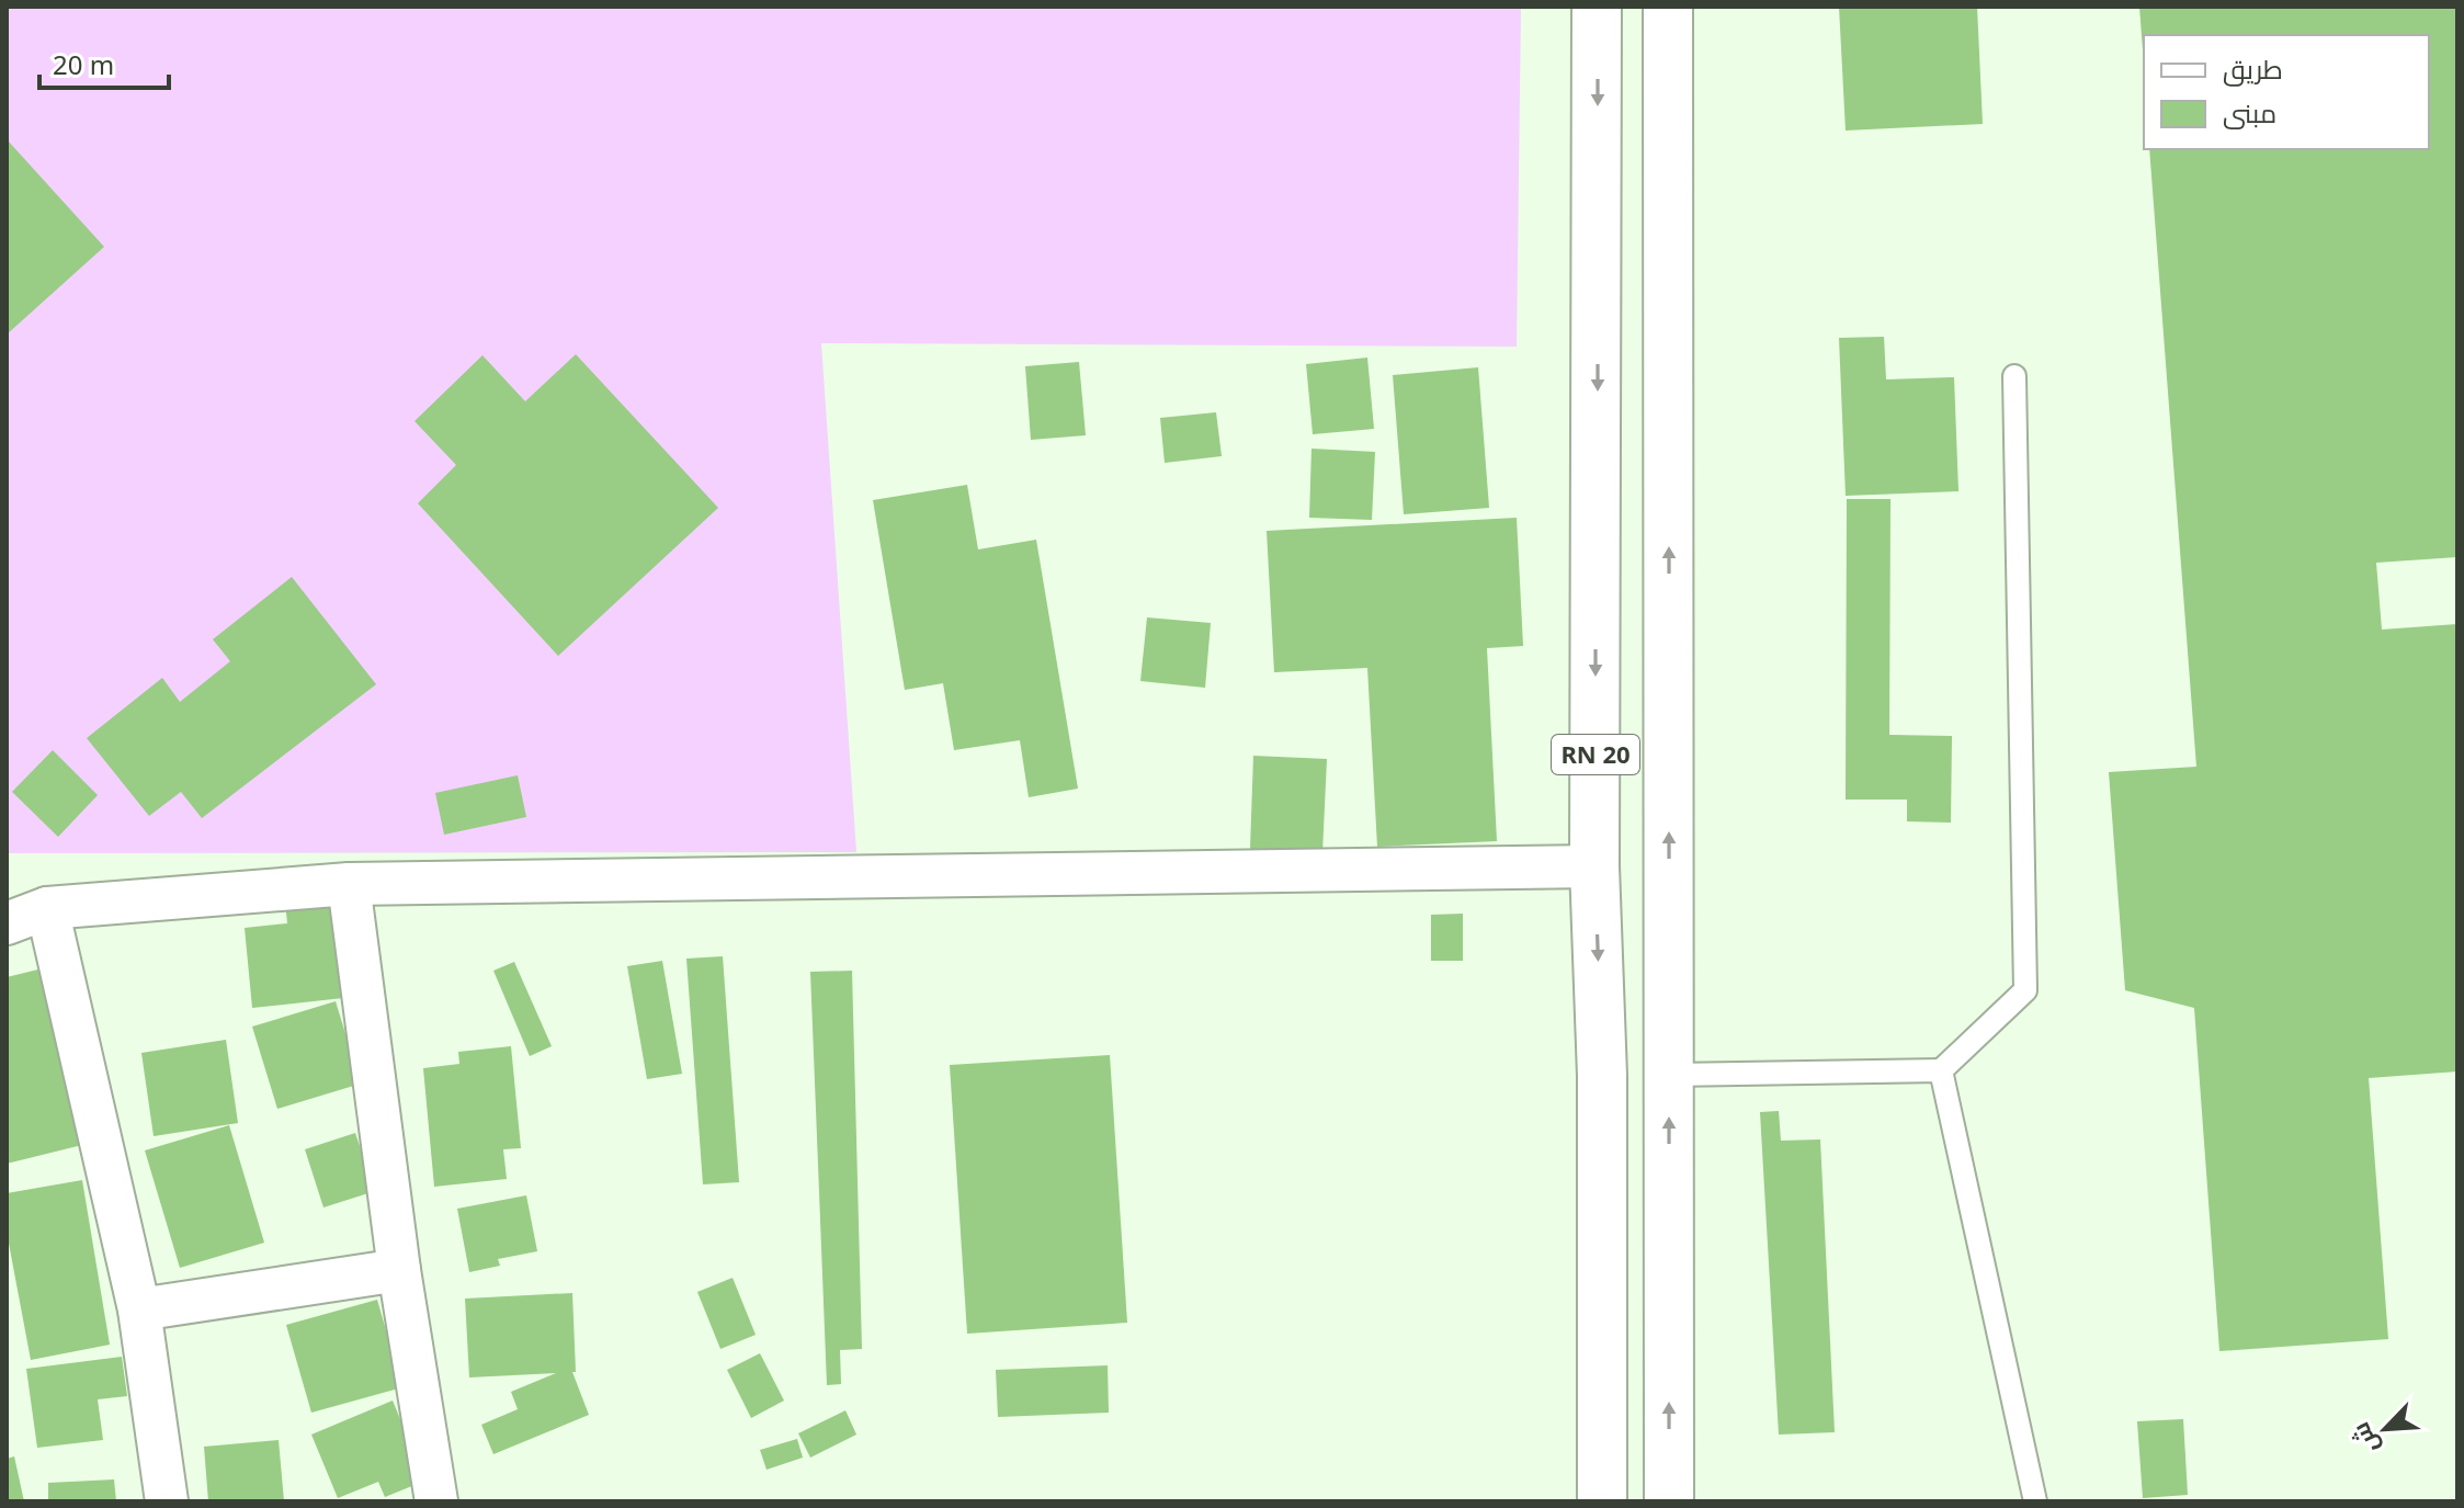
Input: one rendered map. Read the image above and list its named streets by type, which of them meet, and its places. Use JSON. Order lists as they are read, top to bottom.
{
  "streets": {
    "highway": ["RN 20"]
  },
  "legend": ["طريق", "مبنى"],
  "scale_bar": "20 m",
  "north": "bottom left"
}
